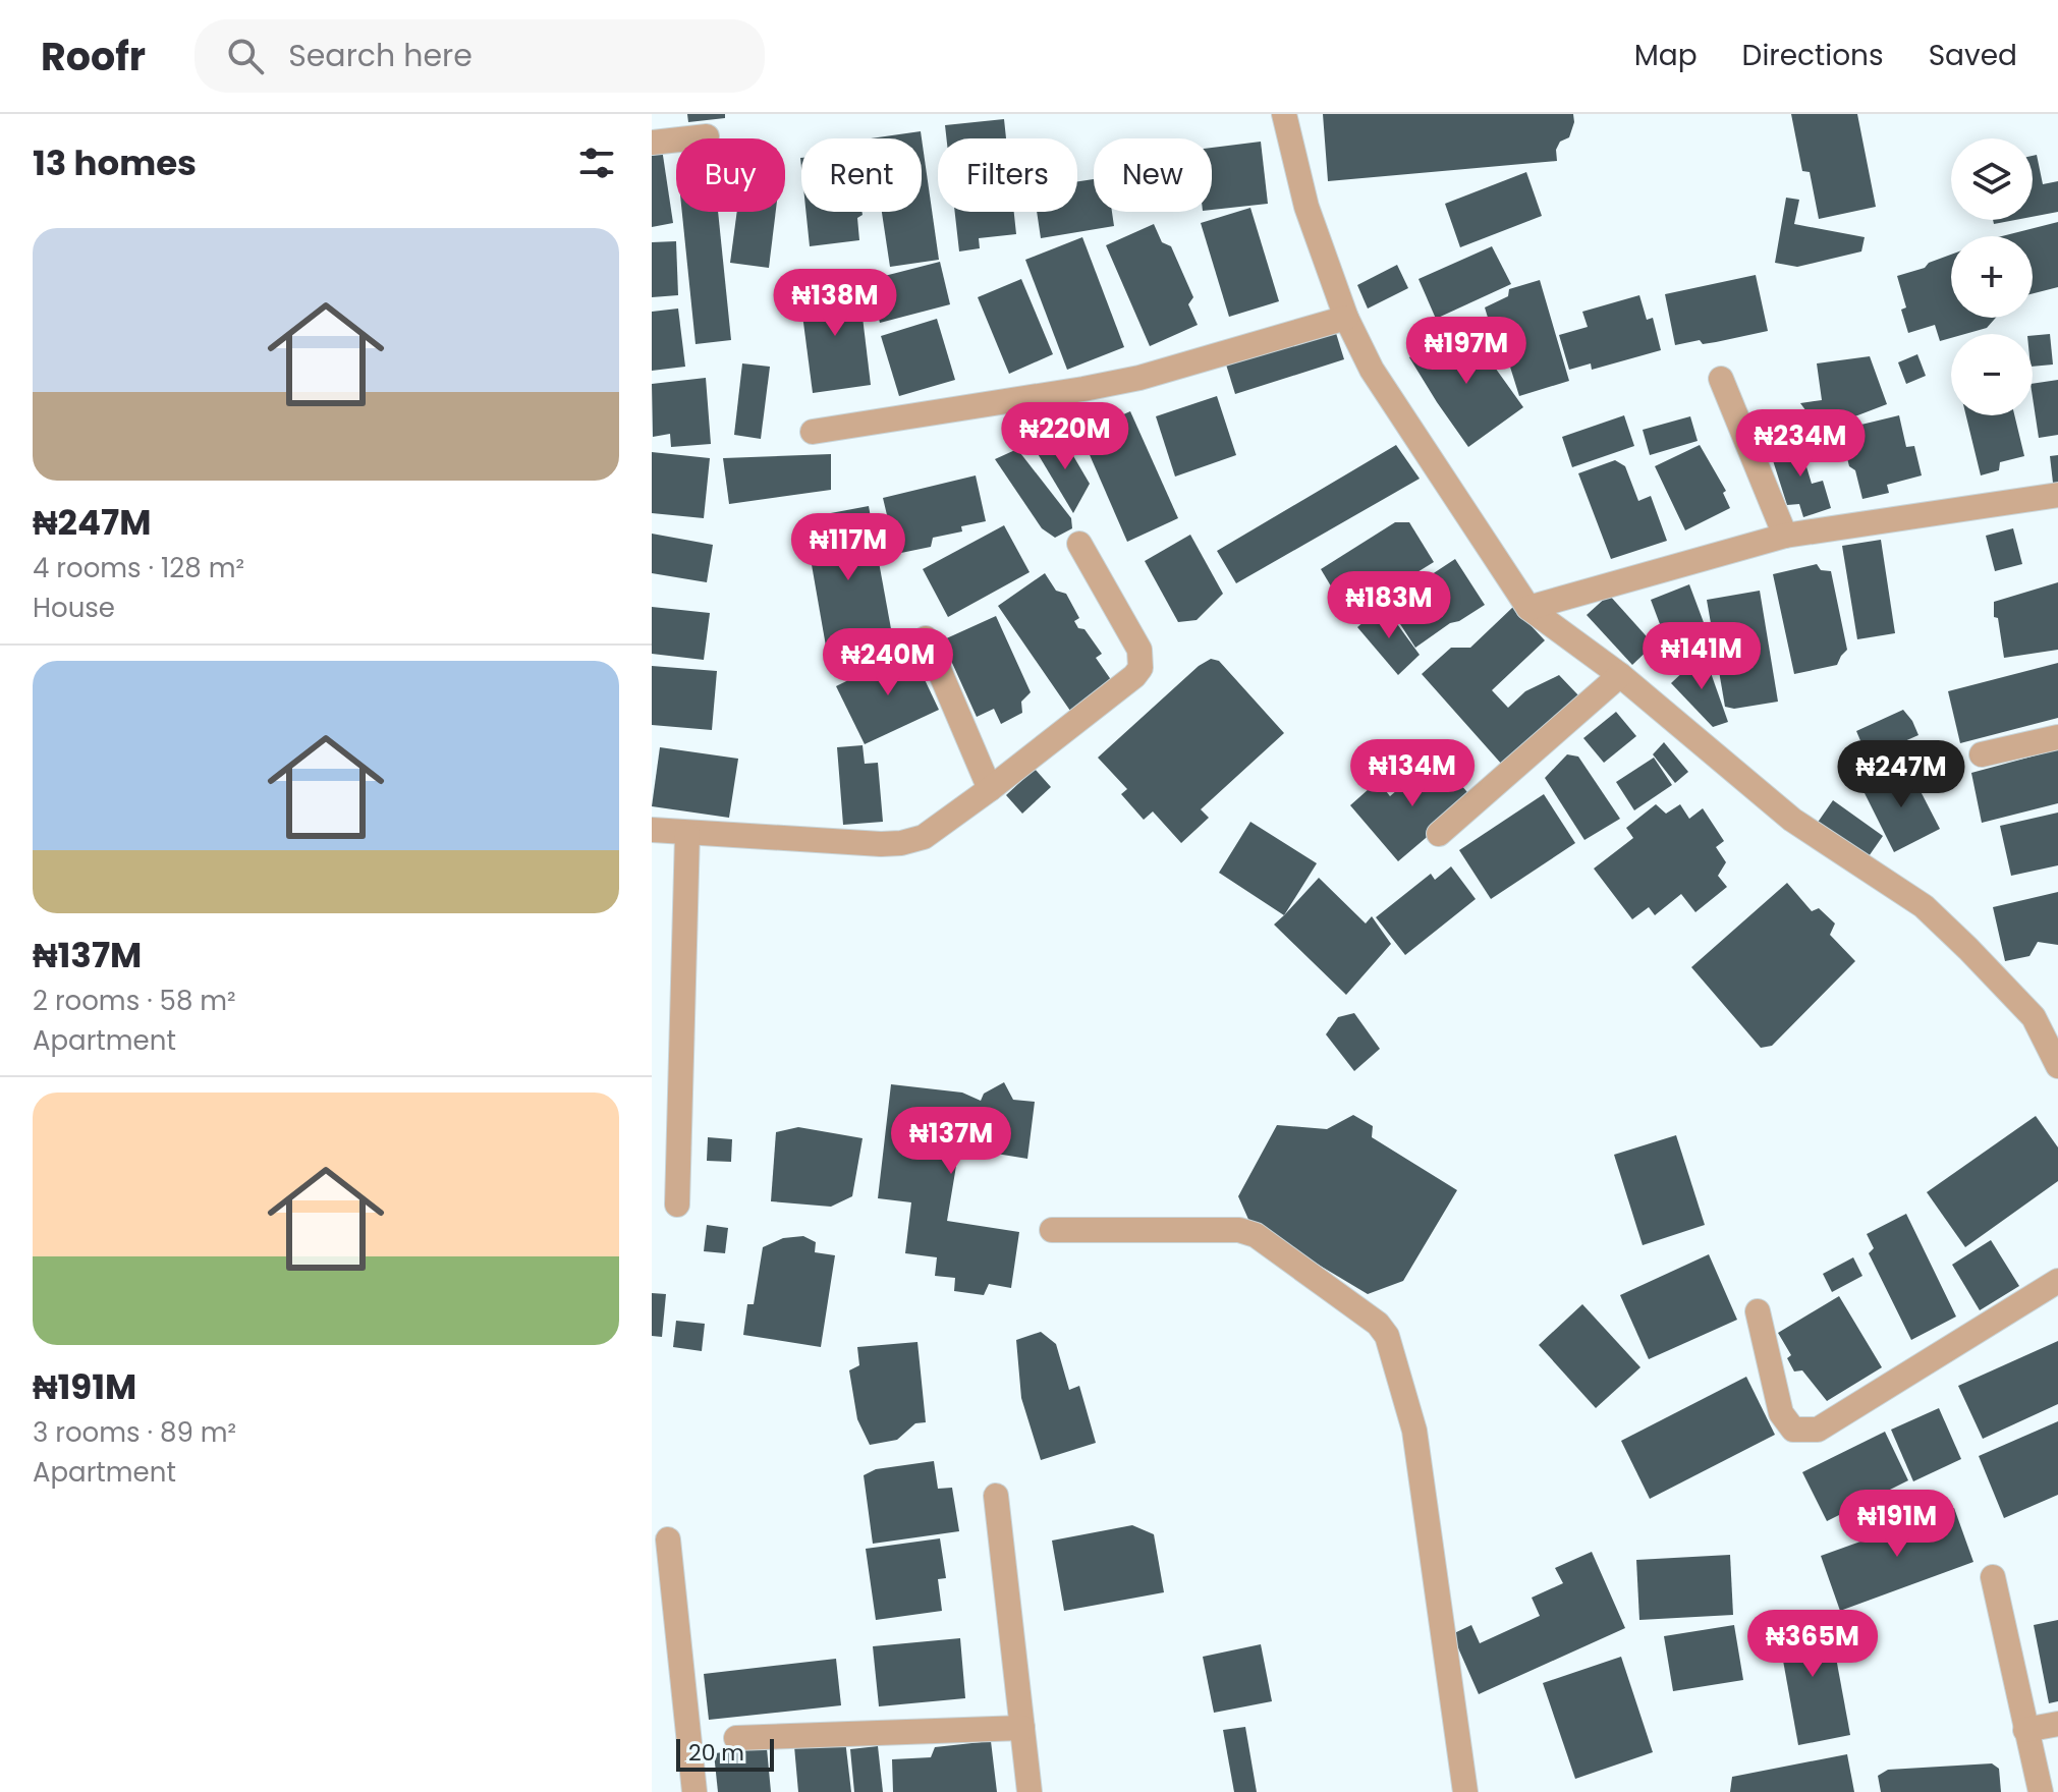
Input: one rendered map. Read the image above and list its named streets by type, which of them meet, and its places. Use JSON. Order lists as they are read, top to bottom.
{
  "scale_bar": "20 m",
  "page": {
    "header": "Roofr",
    "search": "Search here",
    "nav": ["Map", "Directions", "Saved"],
    "heading": "13 homes",
    "map_buttons": ["+", "−"],
    "chip": [
      "Buy",
      "Rent",
      "Filters",
      "New"
    ],
    "list": [
      {
        "name": "₦247M",
        "note": "4 rooms · 128 m² · House"
      },
      {
        "name": "₦137M",
        "note": "2 rooms · 58 m² · Apartment"
      },
      {
        "name": "₦191M",
        "note": "3 rooms · 89 m² · Apartment"
      }
    ],
    "price": [
      "₦138M",
      "₦197M",
      "₦220M",
      "₦234M",
      "₦117M",
      "₦183M",
      "₦141M",
      "₦240M",
      "₦134M",
      "₦247M",
      "₦137M",
      "₦191M",
      "₦365M"
    ],
    "scale": "20 m"
  }
}
